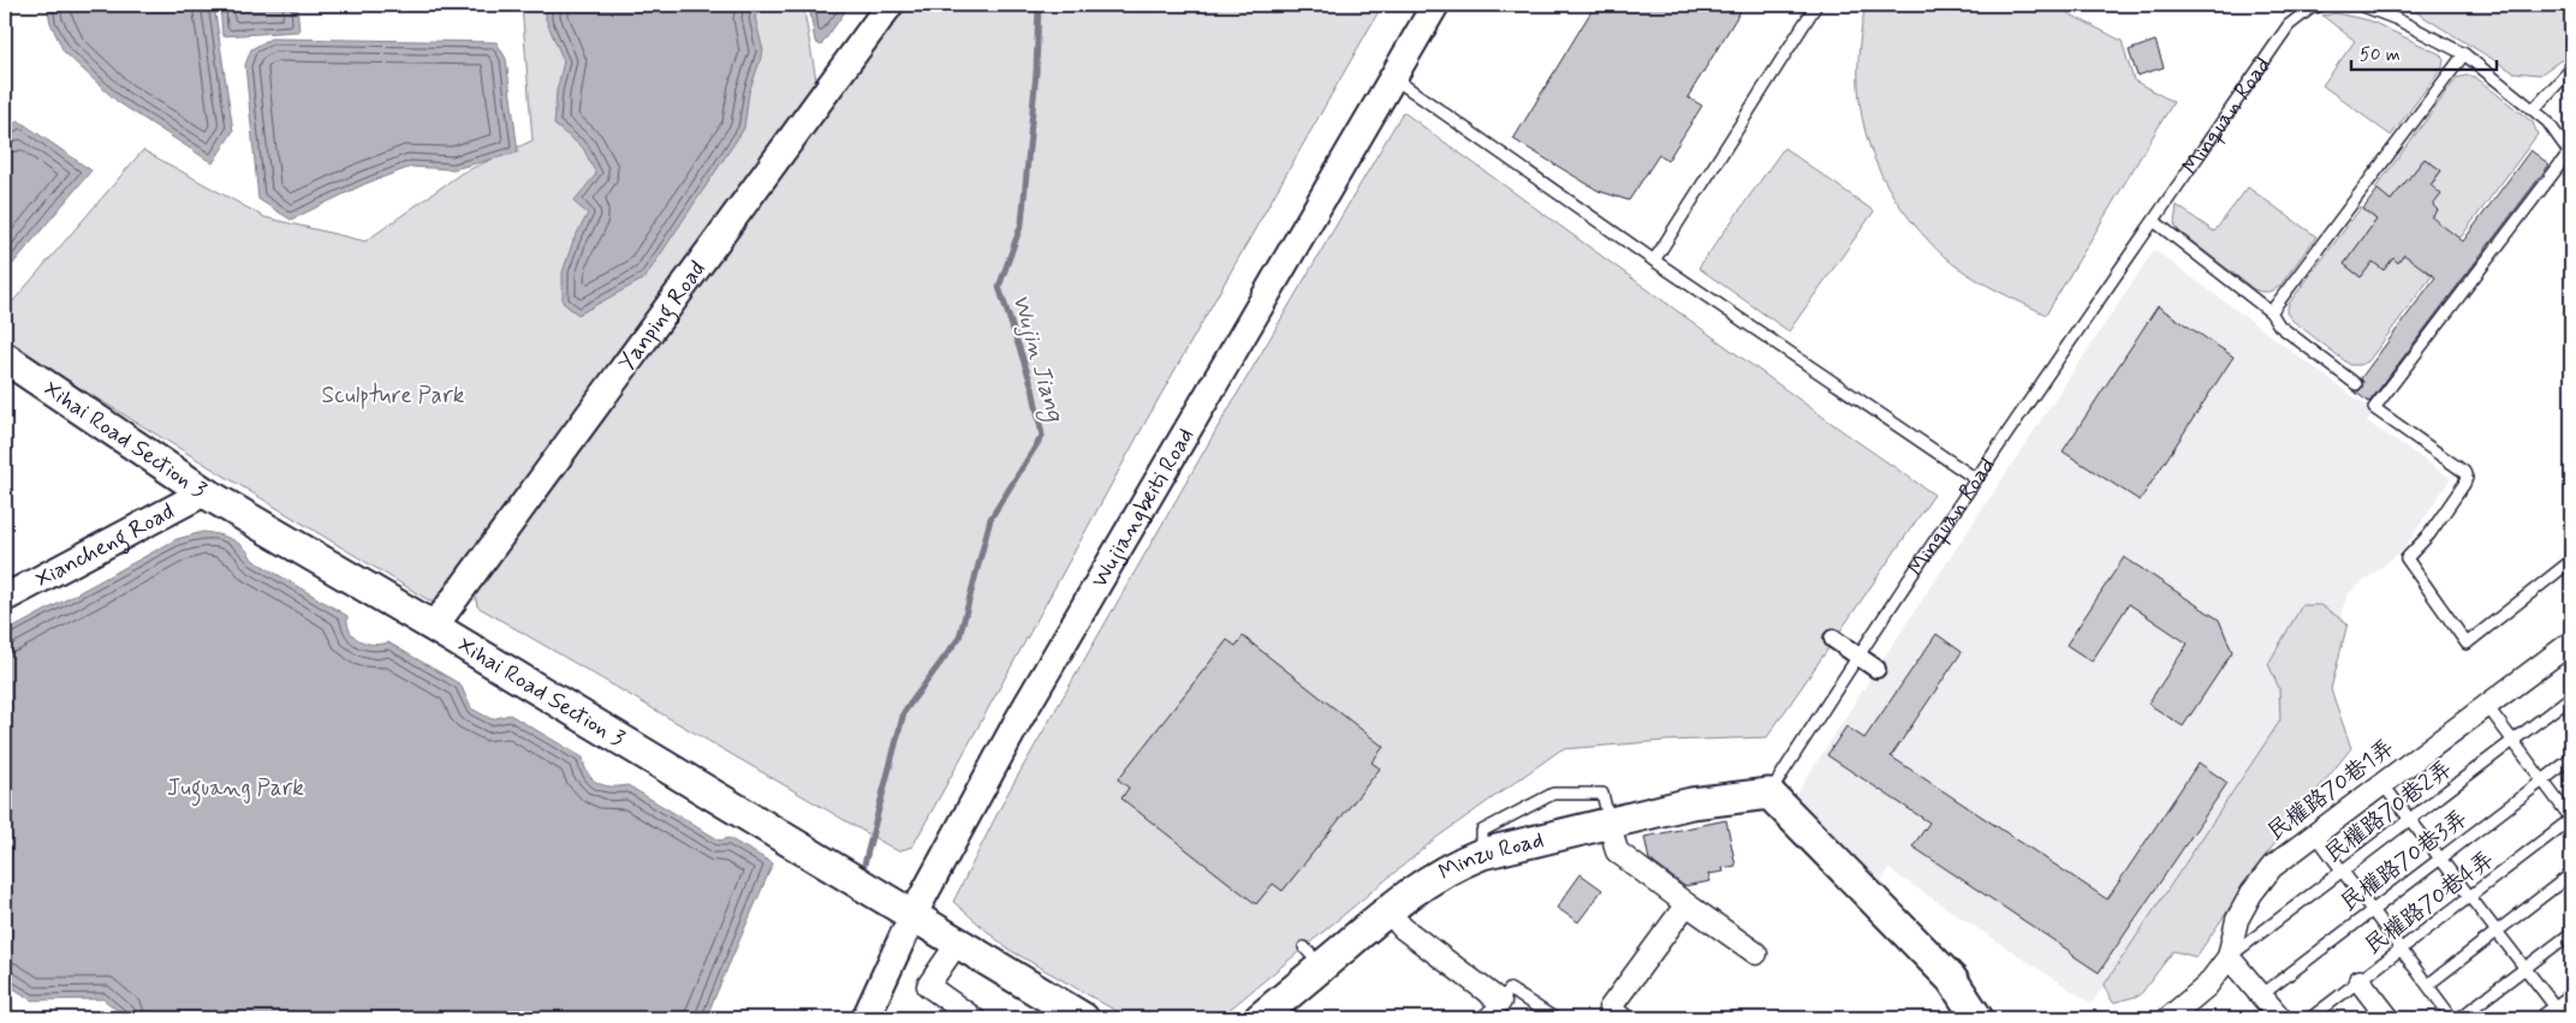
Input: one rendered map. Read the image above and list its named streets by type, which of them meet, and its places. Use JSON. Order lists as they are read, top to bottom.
{
  "streets": {
    "main road": ["Xihai Road Section 3", "Minzu Road"],
    "street": [
      "Yanping Road",
      "Wujiangbeiti Road",
      "Xiancheng Road",
      "民權路70巷1弄"
    ],
    "lane": [
      "Minquan Road",
      "民權路70巷2弄",
      "民權路70巷3弄",
      "民權路70巷4弄"
    ]
  },
  "crossings": [
    ["Minquan Road", "Minzu Road"],
    ["Yanping Road", "Xihai Road Section 3"],
    ["Xihai Road Section 3", "Wujiangbeiti Road"],
    ["Xihai Road Section 3", "Xiancheng Road"],
    ["民權路70巷1弄", "民權路70巷2弄"]
  ],
  "water": ["Wujin Jiang"],
  "parks": ["Sculpture Park", "Juguang Park"],
  "scale_bar": "50 m"
}
